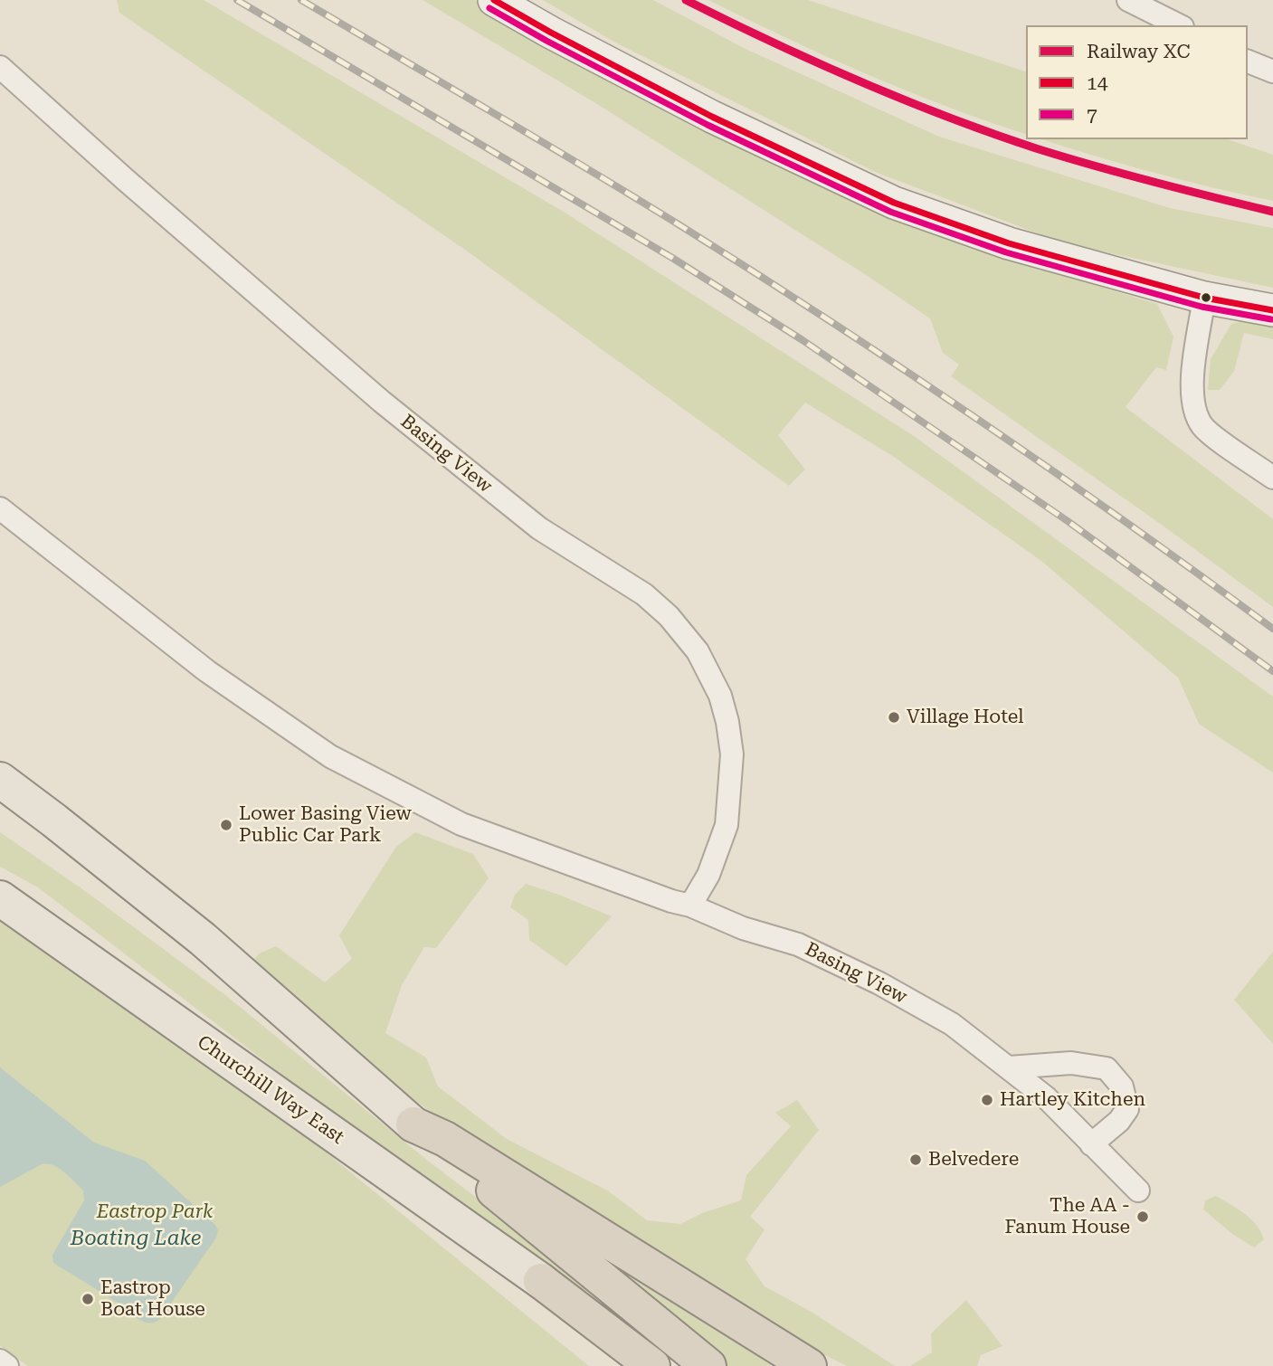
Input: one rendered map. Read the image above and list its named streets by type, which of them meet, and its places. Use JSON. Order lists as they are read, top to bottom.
{
  "streets": {
    "main road": ["Churchill Way East"],
    "street": ["Basing View"]
  },
  "water": ["Boating Lake"],
  "parks": ["Eastrop Park"],
  "places": [
    "Village Hotel",
    "Lower Basing View Public Car Park",
    "Hartley Kitchen",
    "Belvedere",
    "The AA - Fanum House",
    "Eastrop Boat House"
  ],
  "lines": ["rail line XC", "transit line 14", "transit line 7"],
  "legend": ["Railway XC", "14", "7"]
}
